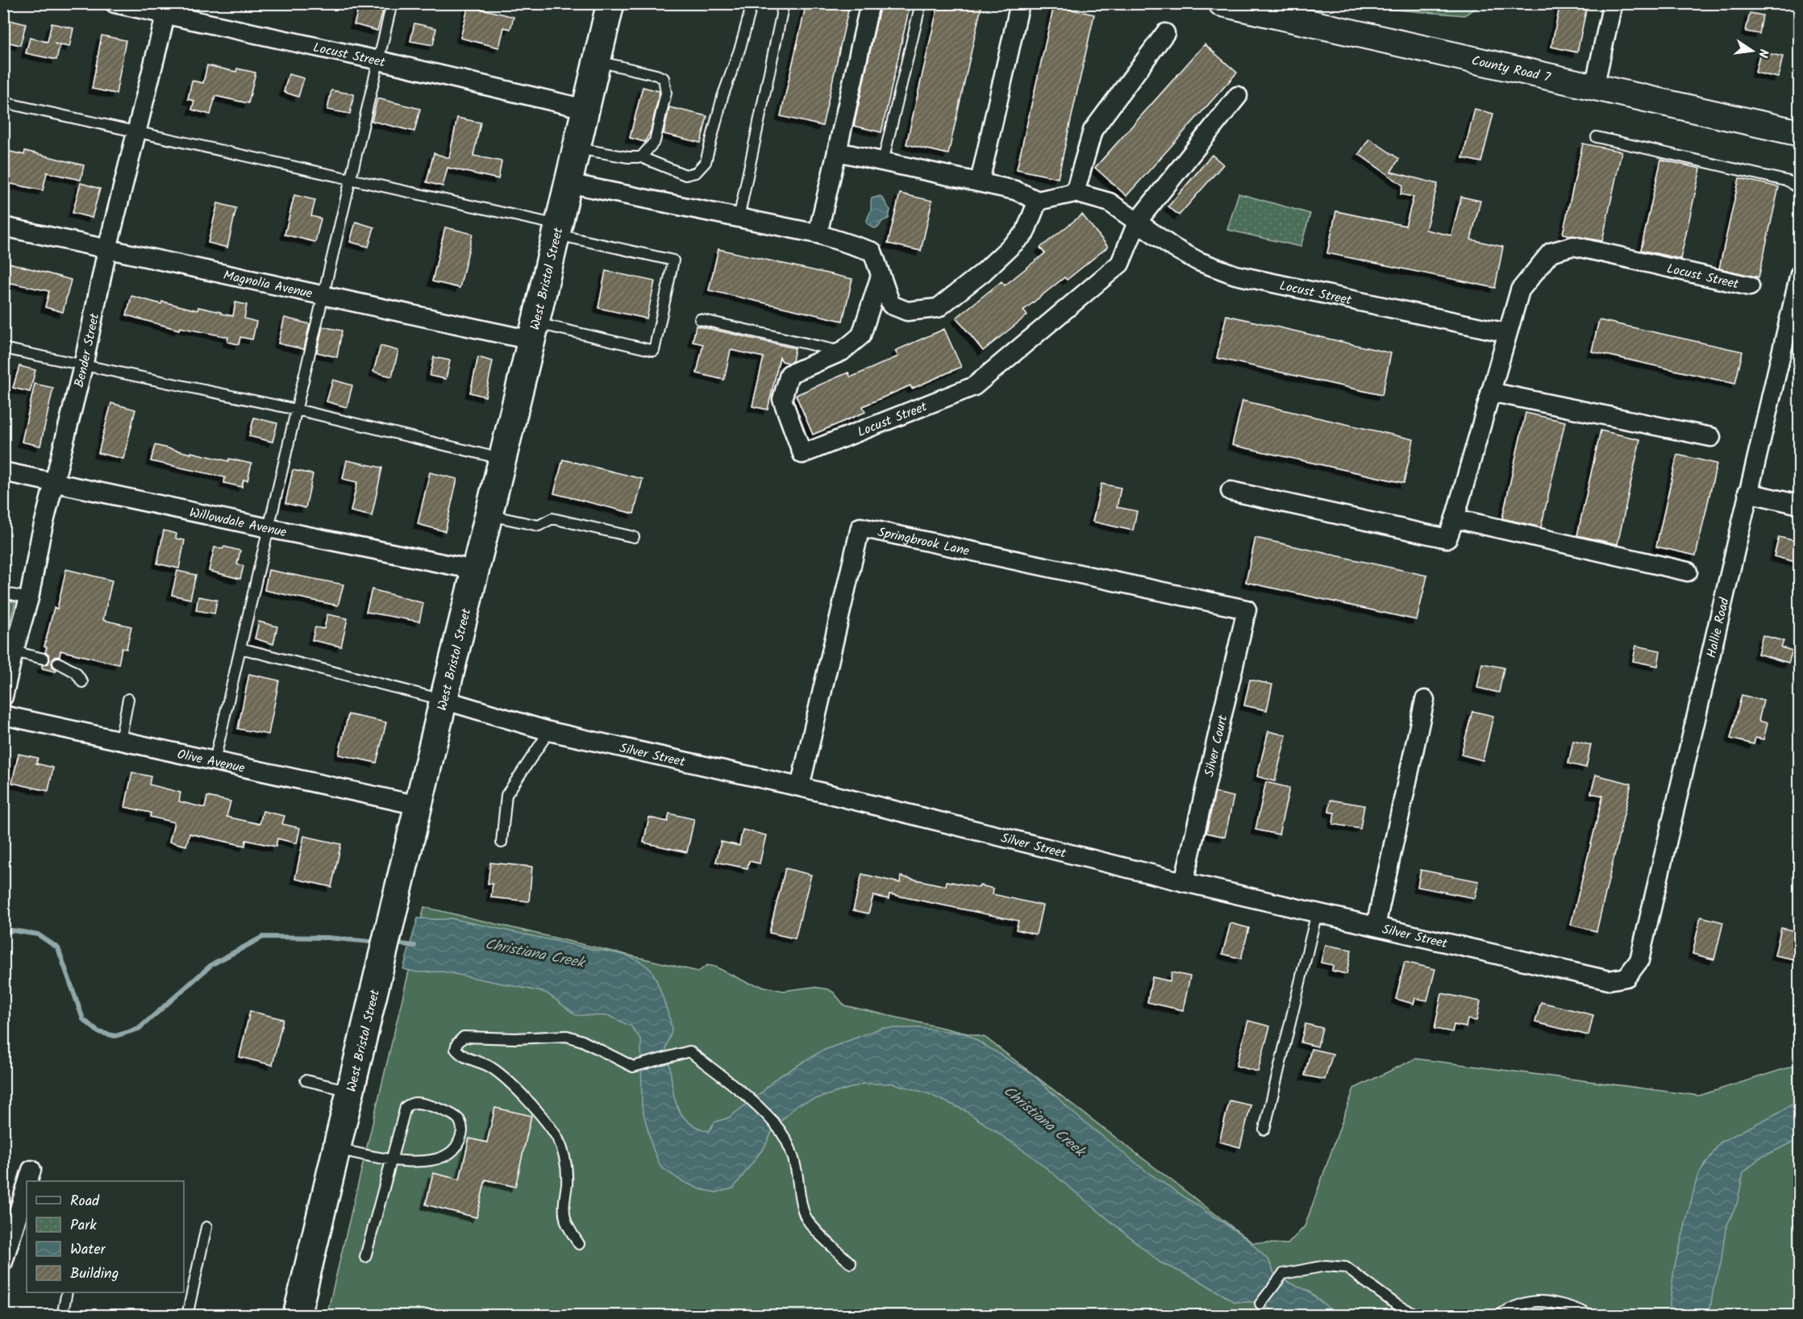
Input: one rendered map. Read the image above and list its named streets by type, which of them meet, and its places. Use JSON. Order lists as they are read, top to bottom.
{
  "streets": {
    "main road": ["West Bristol Street"],
    "street": [
      "Locust Street",
      "County Road 7",
      "Magnolia Avenue",
      "Bender Street",
      "Willowdale Avenue",
      "Springbrook Lane",
      "Hallie Road",
      "Silver Court",
      "Silver Street",
      "Olive Avenue"
    ]
  },
  "crossings": [
    ["Locust Street", "West Bristol Street"],
    ["Locust Street", "Bender Street"],
    ["West Bristol Street", "Magnolia Avenue"],
    ["West Bristol Street", "Willowdale Avenue"],
    ["West Bristol Street", "Silver Street"],
    ["West Bristol Street", "Olive Avenue"],
    ["Magnolia Avenue", "Bender Street"],
    ["Bender Street", "Willowdale Avenue"],
    ["Springbrook Lane", "Silver Court"],
    ["Springbrook Lane", "Silver Street"],
    ["Hallie Road", "Silver Street"],
    ["Silver Court", "Silver Street"]
  ],
  "water": ["Christiana Creek"],
  "legend": [
    "Road",
    "Park",
    "Water",
    "Building"
  ],
  "north": "right"
}
